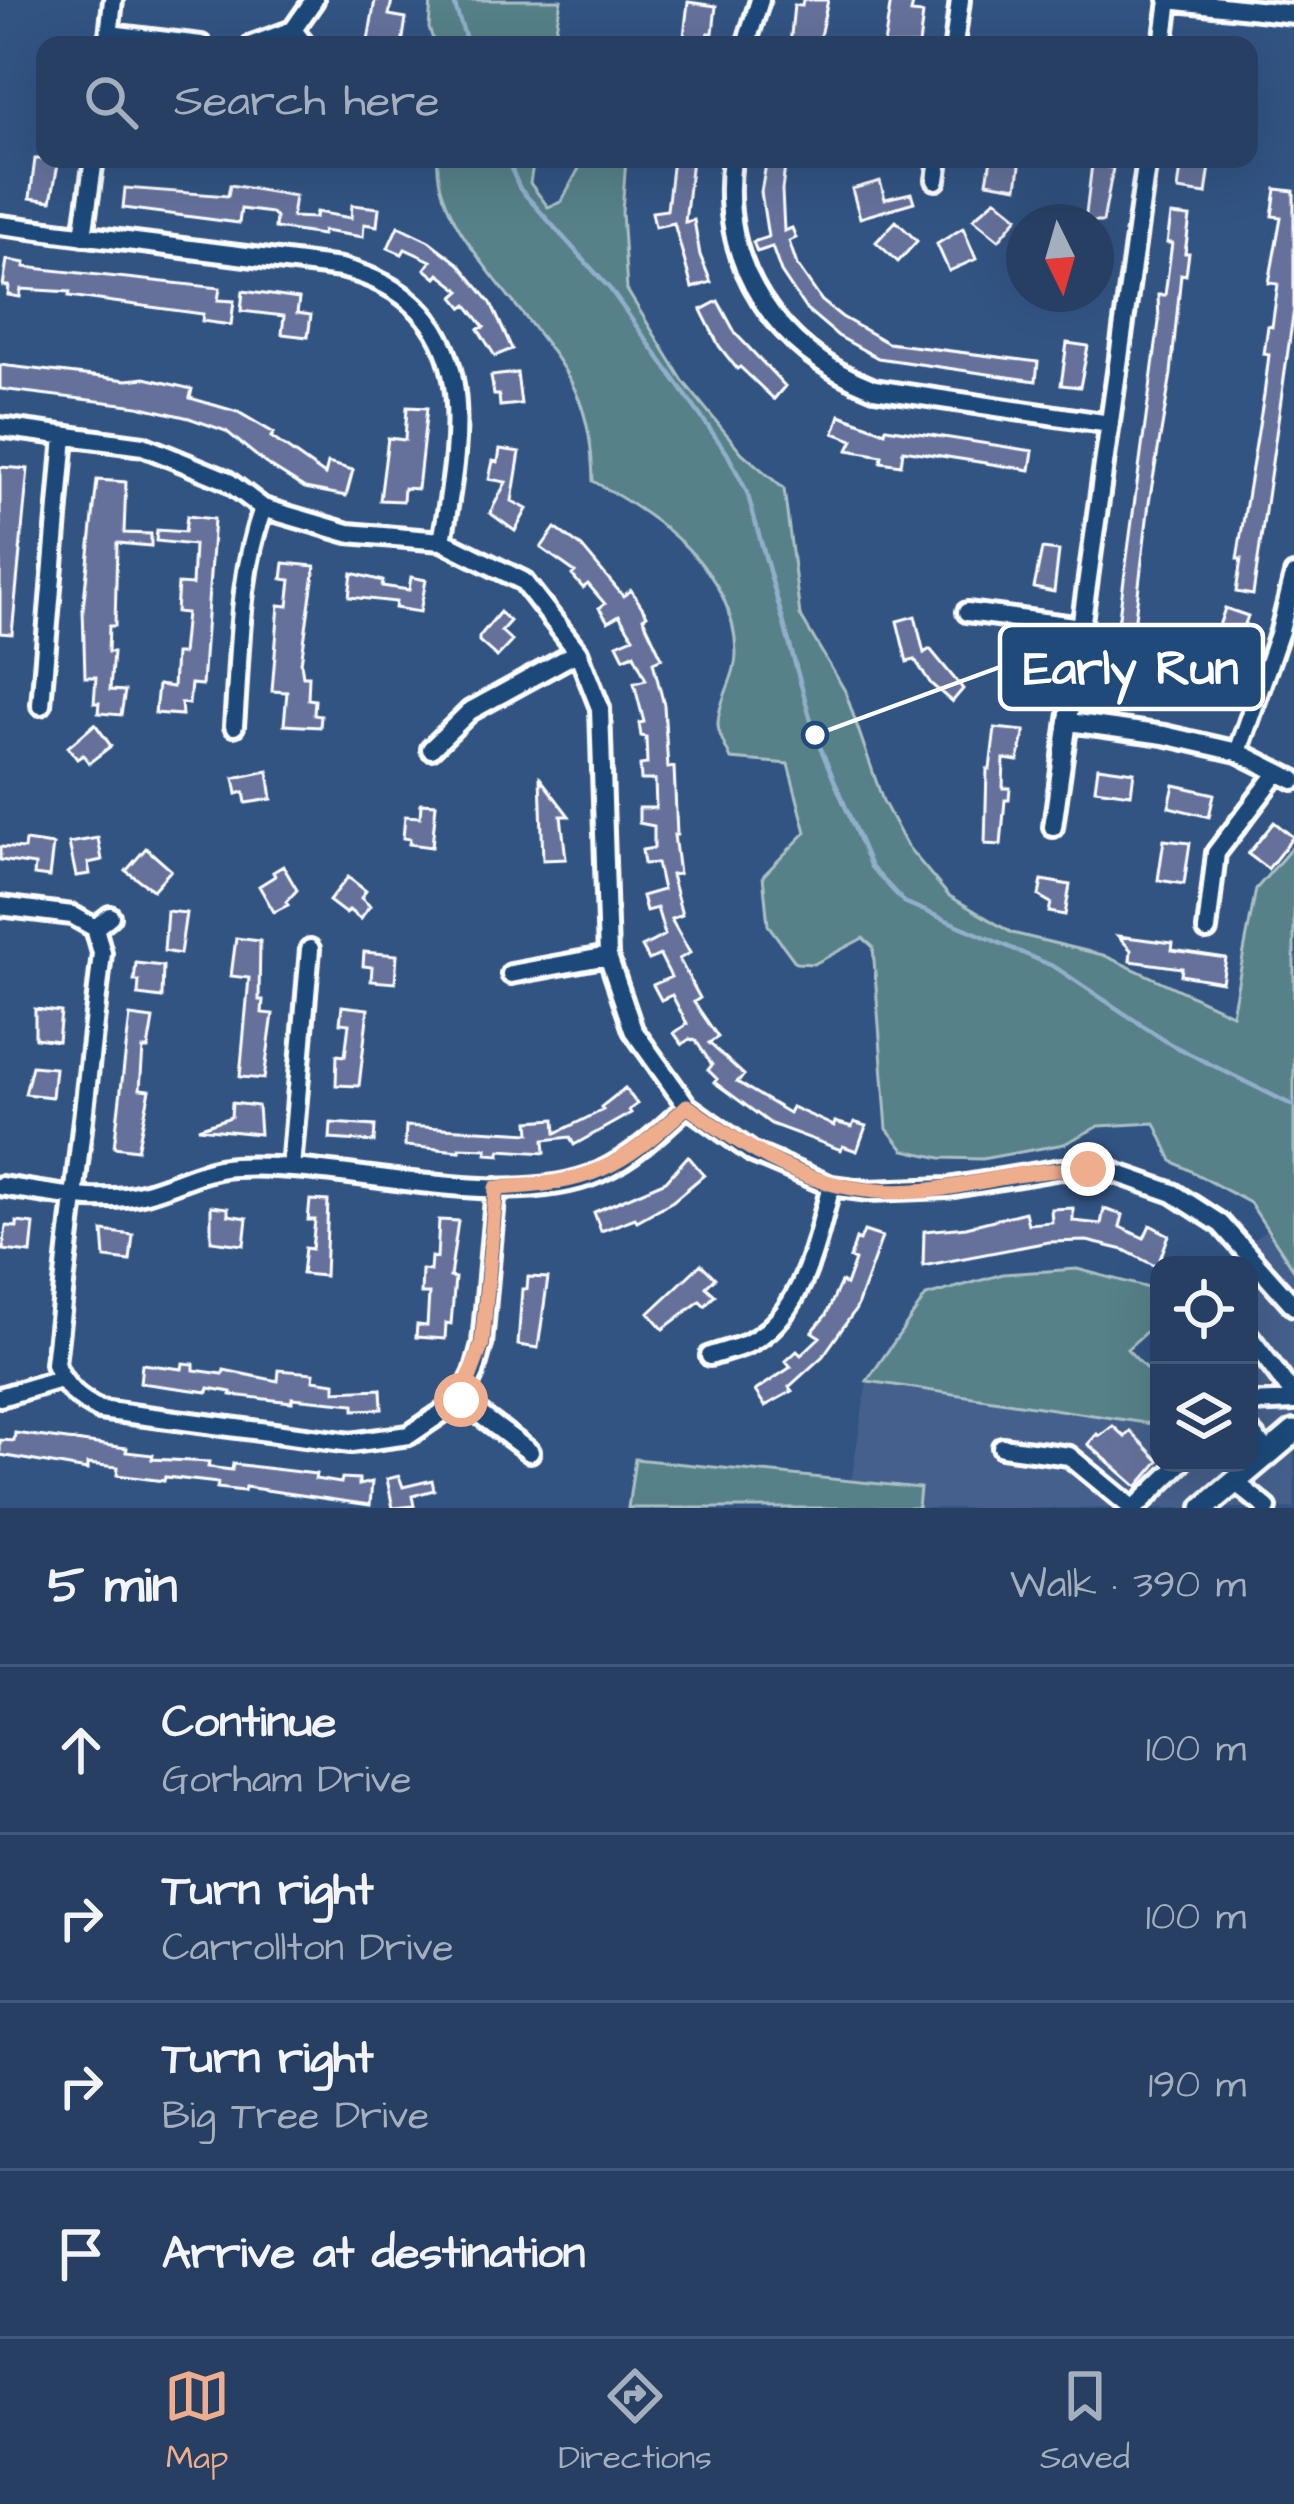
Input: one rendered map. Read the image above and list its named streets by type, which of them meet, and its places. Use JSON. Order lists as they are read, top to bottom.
{
  "places": ["Early Run"],
  "north": "bottom",
  "page": {
    "search": "Search here",
    "heading": ["5 min", "Walk · 390 m"],
    "list": [
      ["Continue", "Gorham Drive", "100 m"],
      ["Turn right", "Carrollton Drive", "100 m"],
      ["Turn right", "Big Tree Drive", "190 m"],
      "Arrive at destination"
    ],
    "nav": ["Map", "Directions", "Saved"]
  }
}
